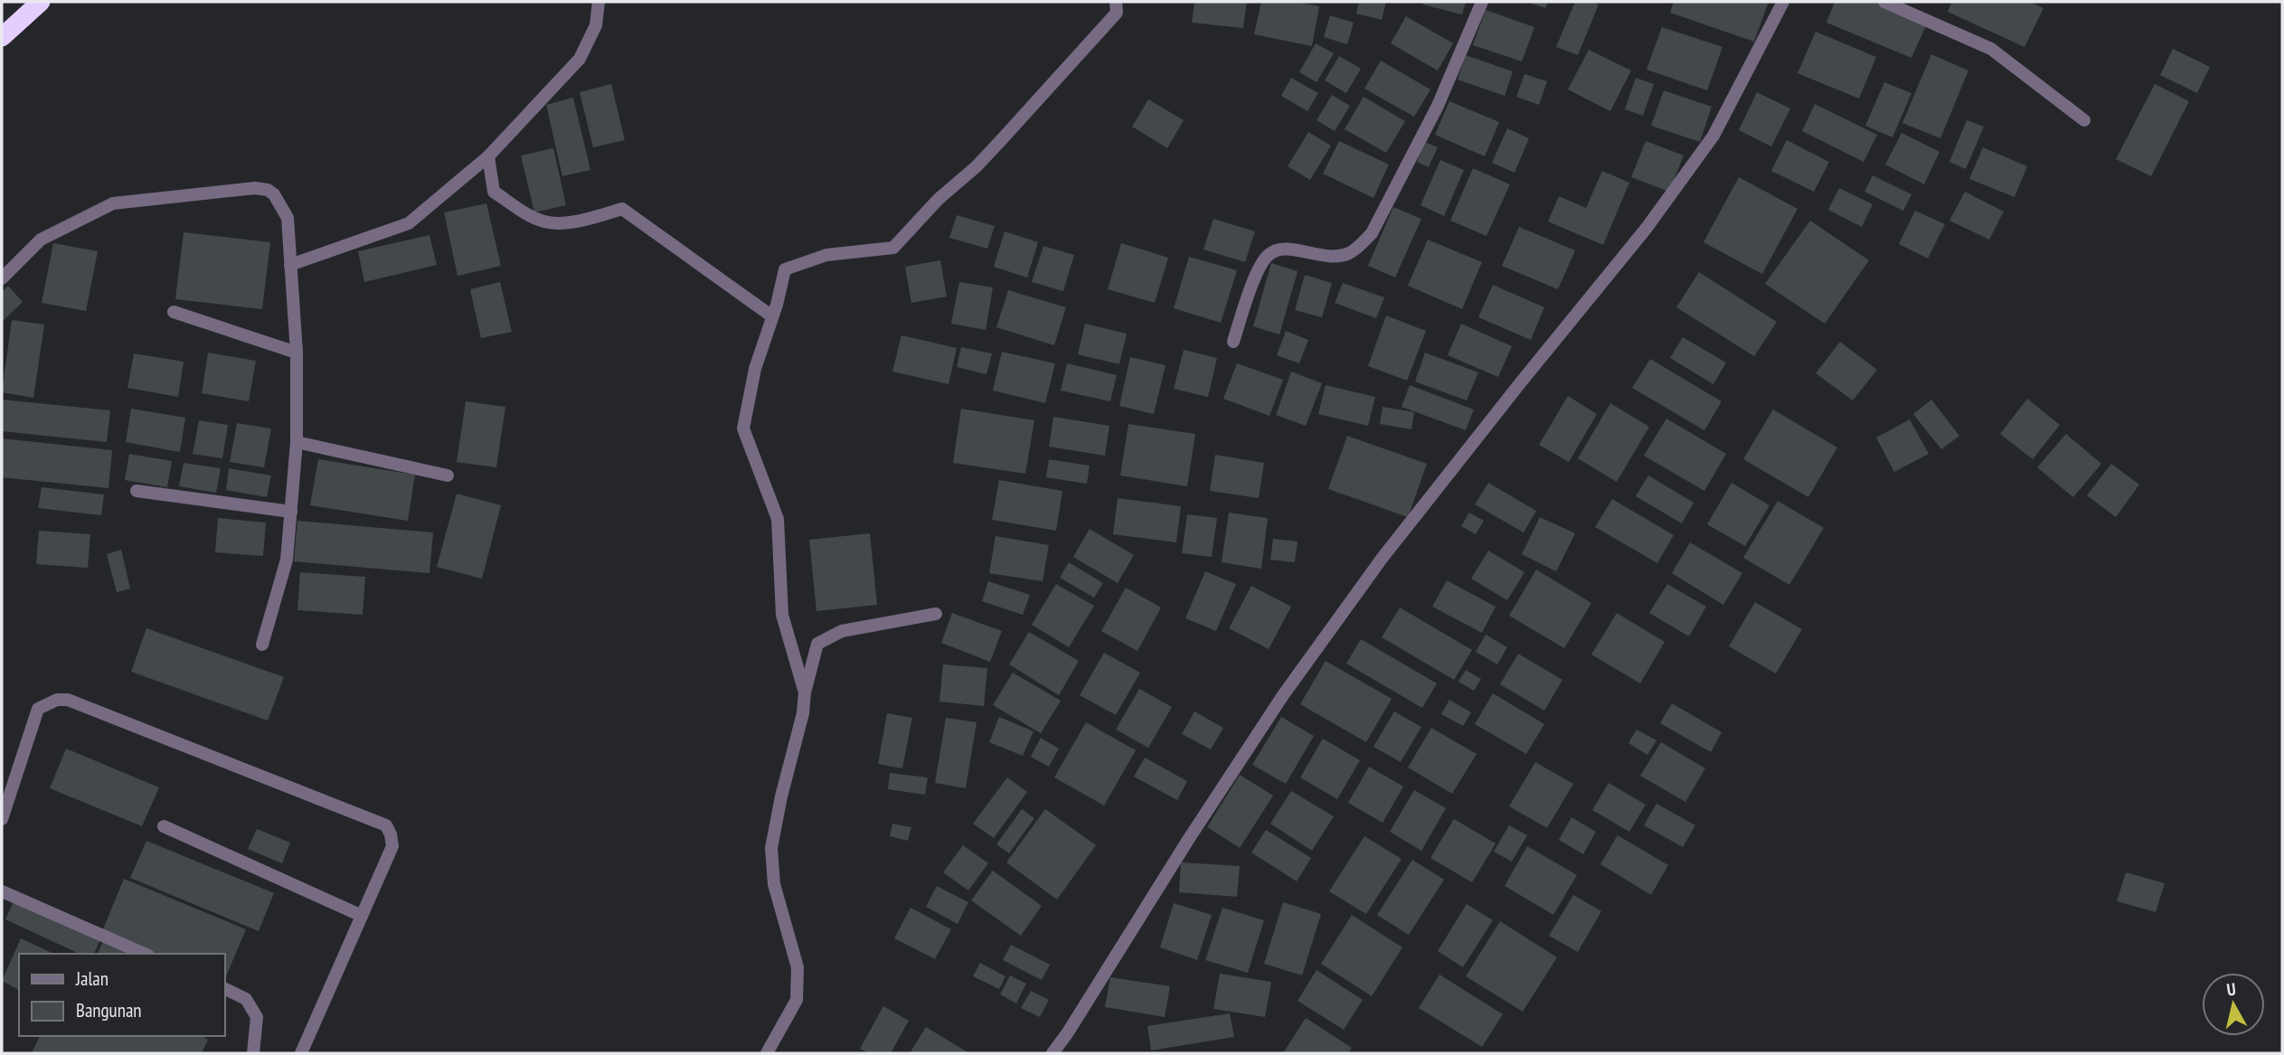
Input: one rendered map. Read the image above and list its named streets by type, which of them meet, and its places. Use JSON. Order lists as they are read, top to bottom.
{
  "legend": ["Jalan", "Bangunan"],
  "north": "top"
}
